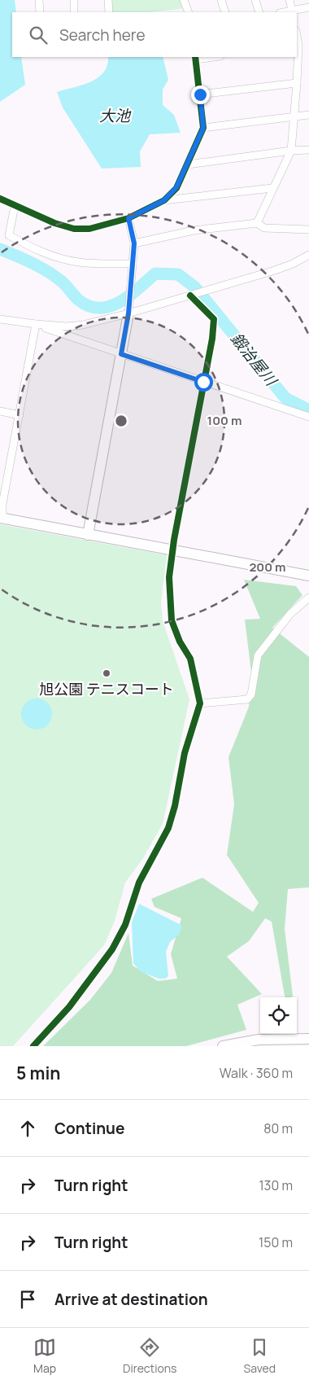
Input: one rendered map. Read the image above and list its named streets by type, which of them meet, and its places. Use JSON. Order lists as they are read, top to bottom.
{
  "water": ["大池", "鍛治屋川"],
  "places": ["旭公園 テニスコート"],
  "page": {
    "search": "Search here",
    "heading": ["5 min", "Walk · 360 m"],
    "list": [
      ["Continue", "80 m"],
      ["Turn right", "130 m"],
      ["Turn right", "150 m"],
      "Arrive at destination"
    ],
    "nav": ["Map", "Directions", "Saved"]
  },
  "rings": ["100 m", "200 m"]
}
